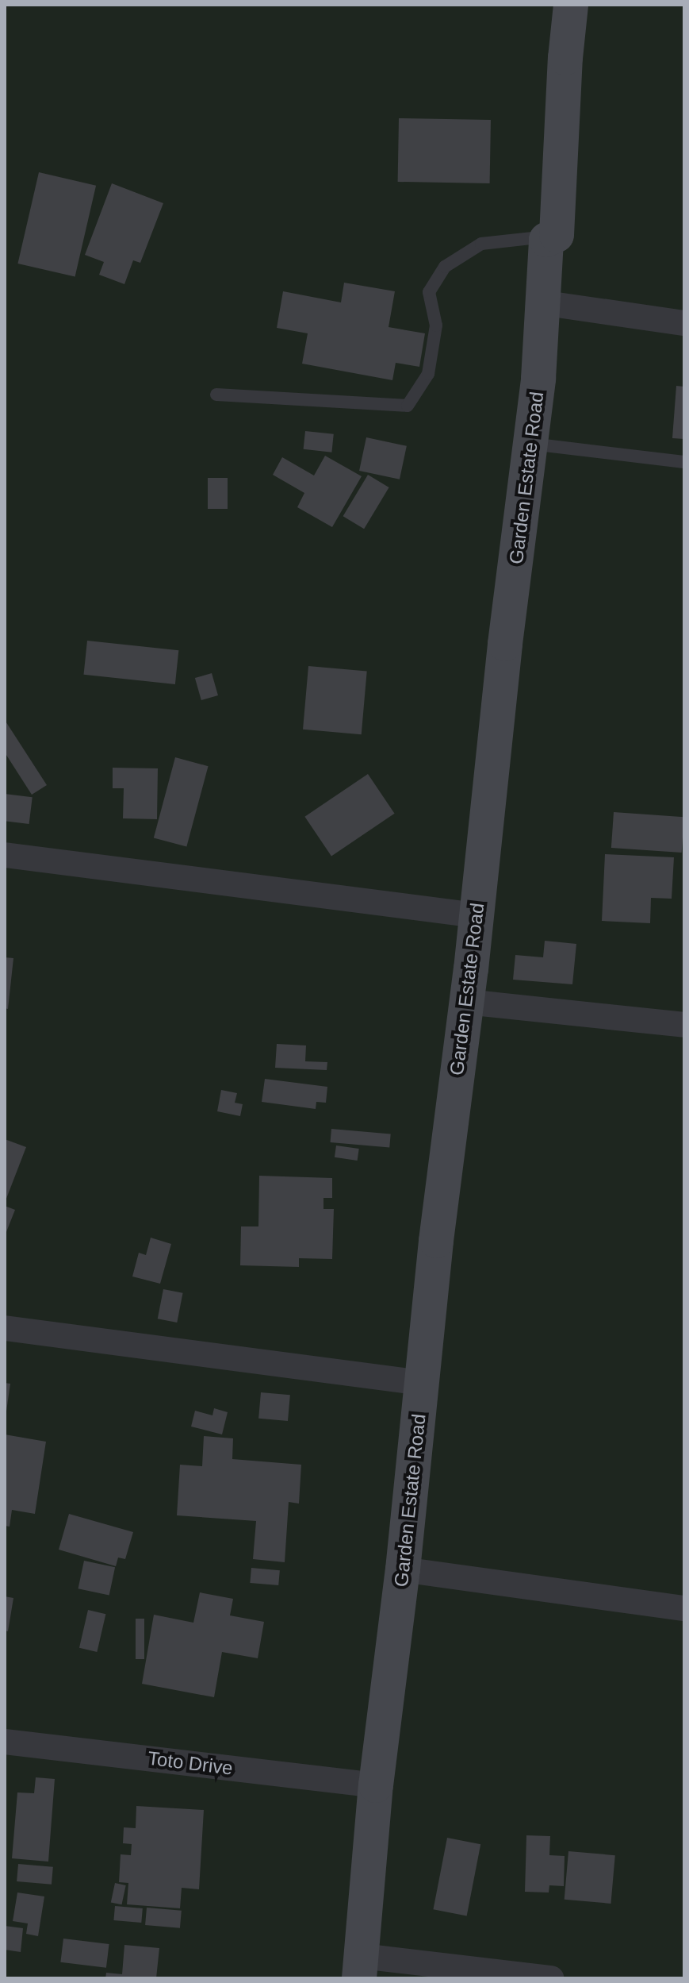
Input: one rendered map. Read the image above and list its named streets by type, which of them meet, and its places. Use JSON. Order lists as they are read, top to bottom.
{
  "streets": {
    "street": ["Garden Estate Road", "Toto Drive"]
  },
  "crossings": [
    ["Garden Estate Road", "Toto Drive"]
  ]
}
